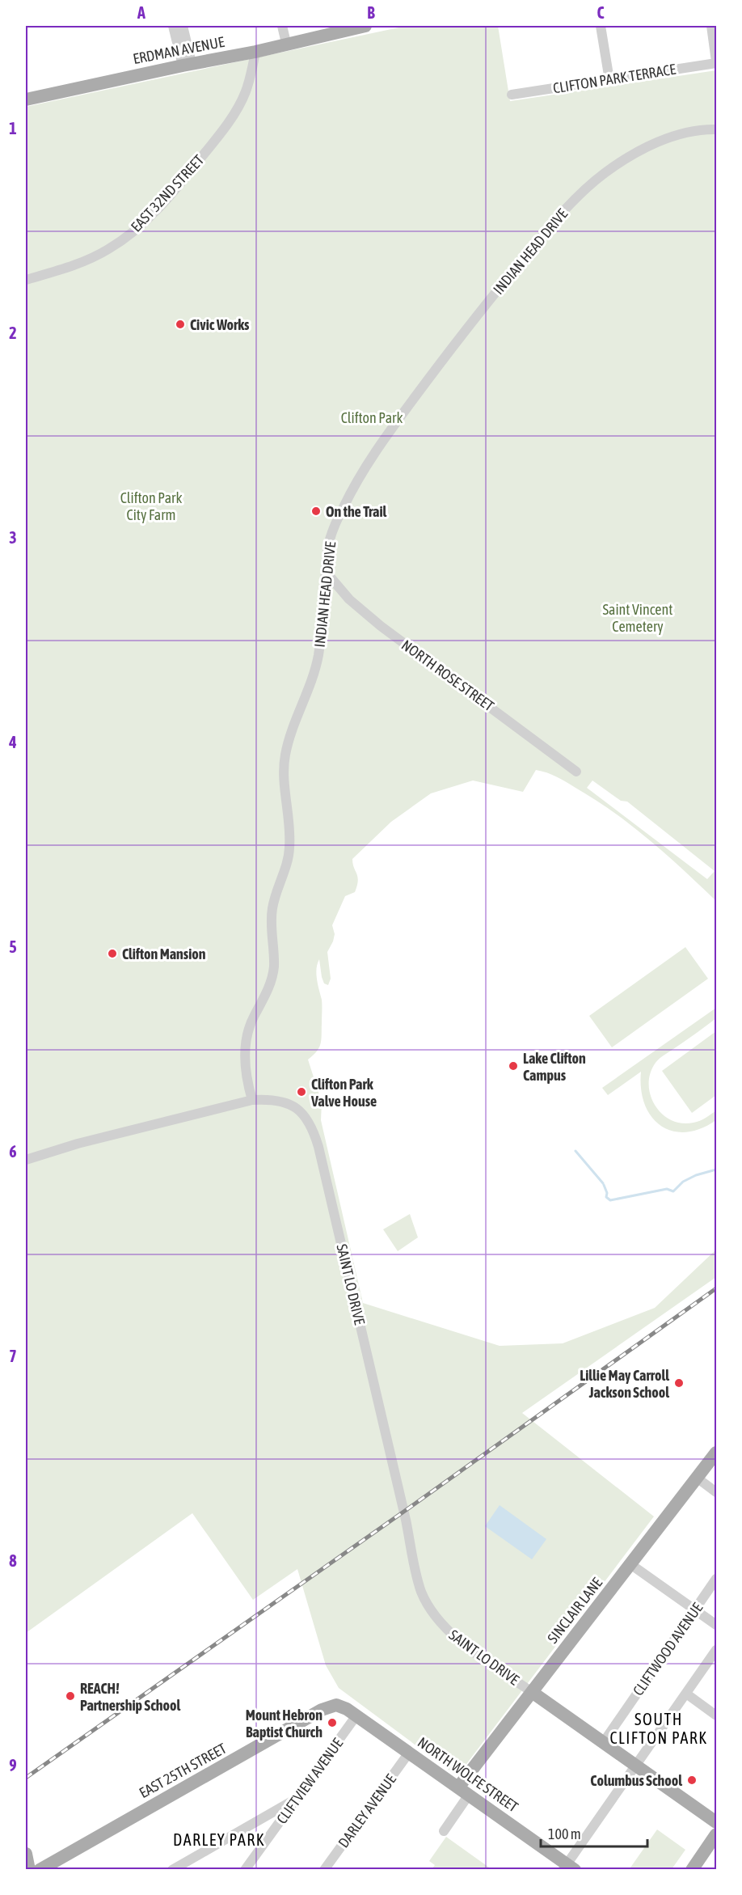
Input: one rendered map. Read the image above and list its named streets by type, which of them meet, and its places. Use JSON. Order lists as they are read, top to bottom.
{
  "streets": {
    "main road": [
      "ERDMAN AVENUE",
      "SINCLAIR LANE",
      "EAST 25TH STREET",
      "NORTH WOLFE STREET"
    ],
    "street": [
      "CLIFTON PARK TERRACE",
      "EAST 32ND STREET",
      "INDIAN HEAD DRIVE",
      "NORTH ROSE STREET",
      "SAINT LO DRIVE",
      "CLIFTWOOD AVENUE",
      "CLIFTVIEW AVENUE",
      "DARLEY AVENUE"
    ]
  },
  "crossings": [
    ["ERDMAN AVENUE", "EAST 32ND STREET"],
    ["INDIAN HEAD DRIVE", "NORTH ROSE STREET"],
    ["INDIAN HEAD DRIVE", "SAINT LO DRIVE"],
    ["SAINT LO DRIVE", "SINCLAIR LANE"],
    ["SINCLAIR LANE", "NORTH WOLFE STREET"],
    ["EAST 25TH STREET", "NORTH WOLFE STREET"],
    ["NORTH WOLFE STREET", "CLIFTVIEW AVENUE"],
    ["NORTH WOLFE STREET", "DARLEY AVENUE"]
  ],
  "districts": ["SOUTH CLIFTON PARK", "DARLEY PARK"],
  "parks": ["Clifton Park", "Clifton Park City Farm", "Saint Vincent Cemetery"],
  "places": [
    "Civic Works",
    "On the Trail",
    "Clifton Mansion",
    "Lake Clifton Campus",
    "Clifton Park Valve House",
    "Lillie May Carroll Jackson School",
    "REACH! Partnership School",
    "Mount Hebron Baptist Church",
    "Columbus School"
  ],
  "scale_bar": "100 m",
  "grid": {
    "columns": ["A", "B", "C"],
    "rows": [
      "1",
      "2",
      "3",
      "4",
      "5",
      "6",
      "7",
      "8",
      "9"
    ]
  }
}
